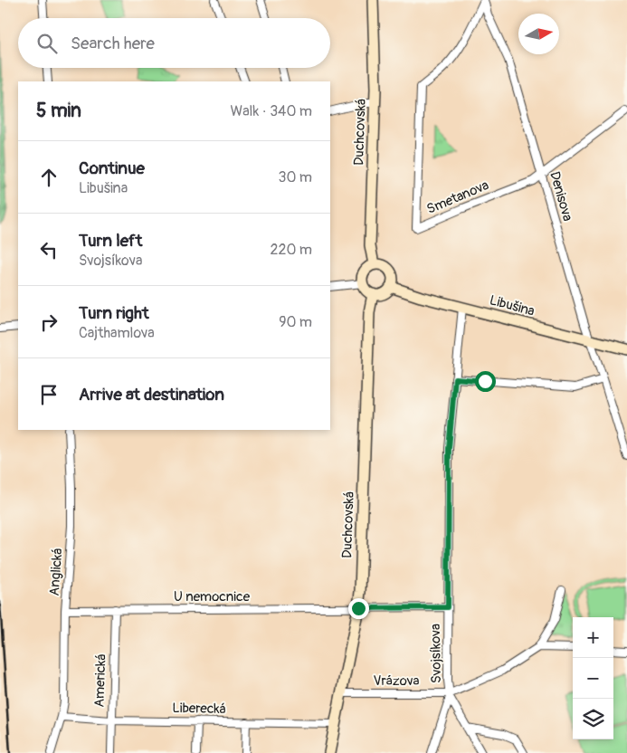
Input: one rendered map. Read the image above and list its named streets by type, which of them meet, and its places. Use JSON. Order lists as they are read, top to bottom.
{
  "streets": {
    "main road": ["Duchcovská", "Libušina"],
    "street": [
      "Denisova",
      "Smetanova",
      "Anglická",
      "U nemocnice",
      "Svojsíkova",
      "Americká",
      "Vrázova",
      "Liberecká"
    ]
  },
  "crossings": [
    ["Duchcovská", "Libušina"],
    ["Duchcovská", "U nemocnice"],
    ["Duchcovská", "Vrázova"],
    ["Duchcovská", "Liberecká"],
    ["Denisova", "Smetanova"],
    ["Denisova", "Libušina"],
    ["Libušina", "Svojsíkova"],
    ["Anglická", "U nemocnice"],
    ["Anglická", "Liberecká"],
    ["U nemocnice", "Svojsíkova"],
    ["U nemocnice", "Americká"],
    ["Svojsíkova", "Vrázova"],
    ["Americká", "Liberecká"]
  ],
  "north": "right",
  "page": {
    "search": "Search here",
    "heading": ["5 min", "Walk · 340 m"],
    "list": [
      ["Continue", "Libušina", "30 m"],
      ["Turn left", "Svojsíkova", "220 m"],
      ["Turn right", "Cajthamlova", "90 m"],
      "Arrive at destination"
    ],
    "map_buttons": ["+", "−"]
  }
}
